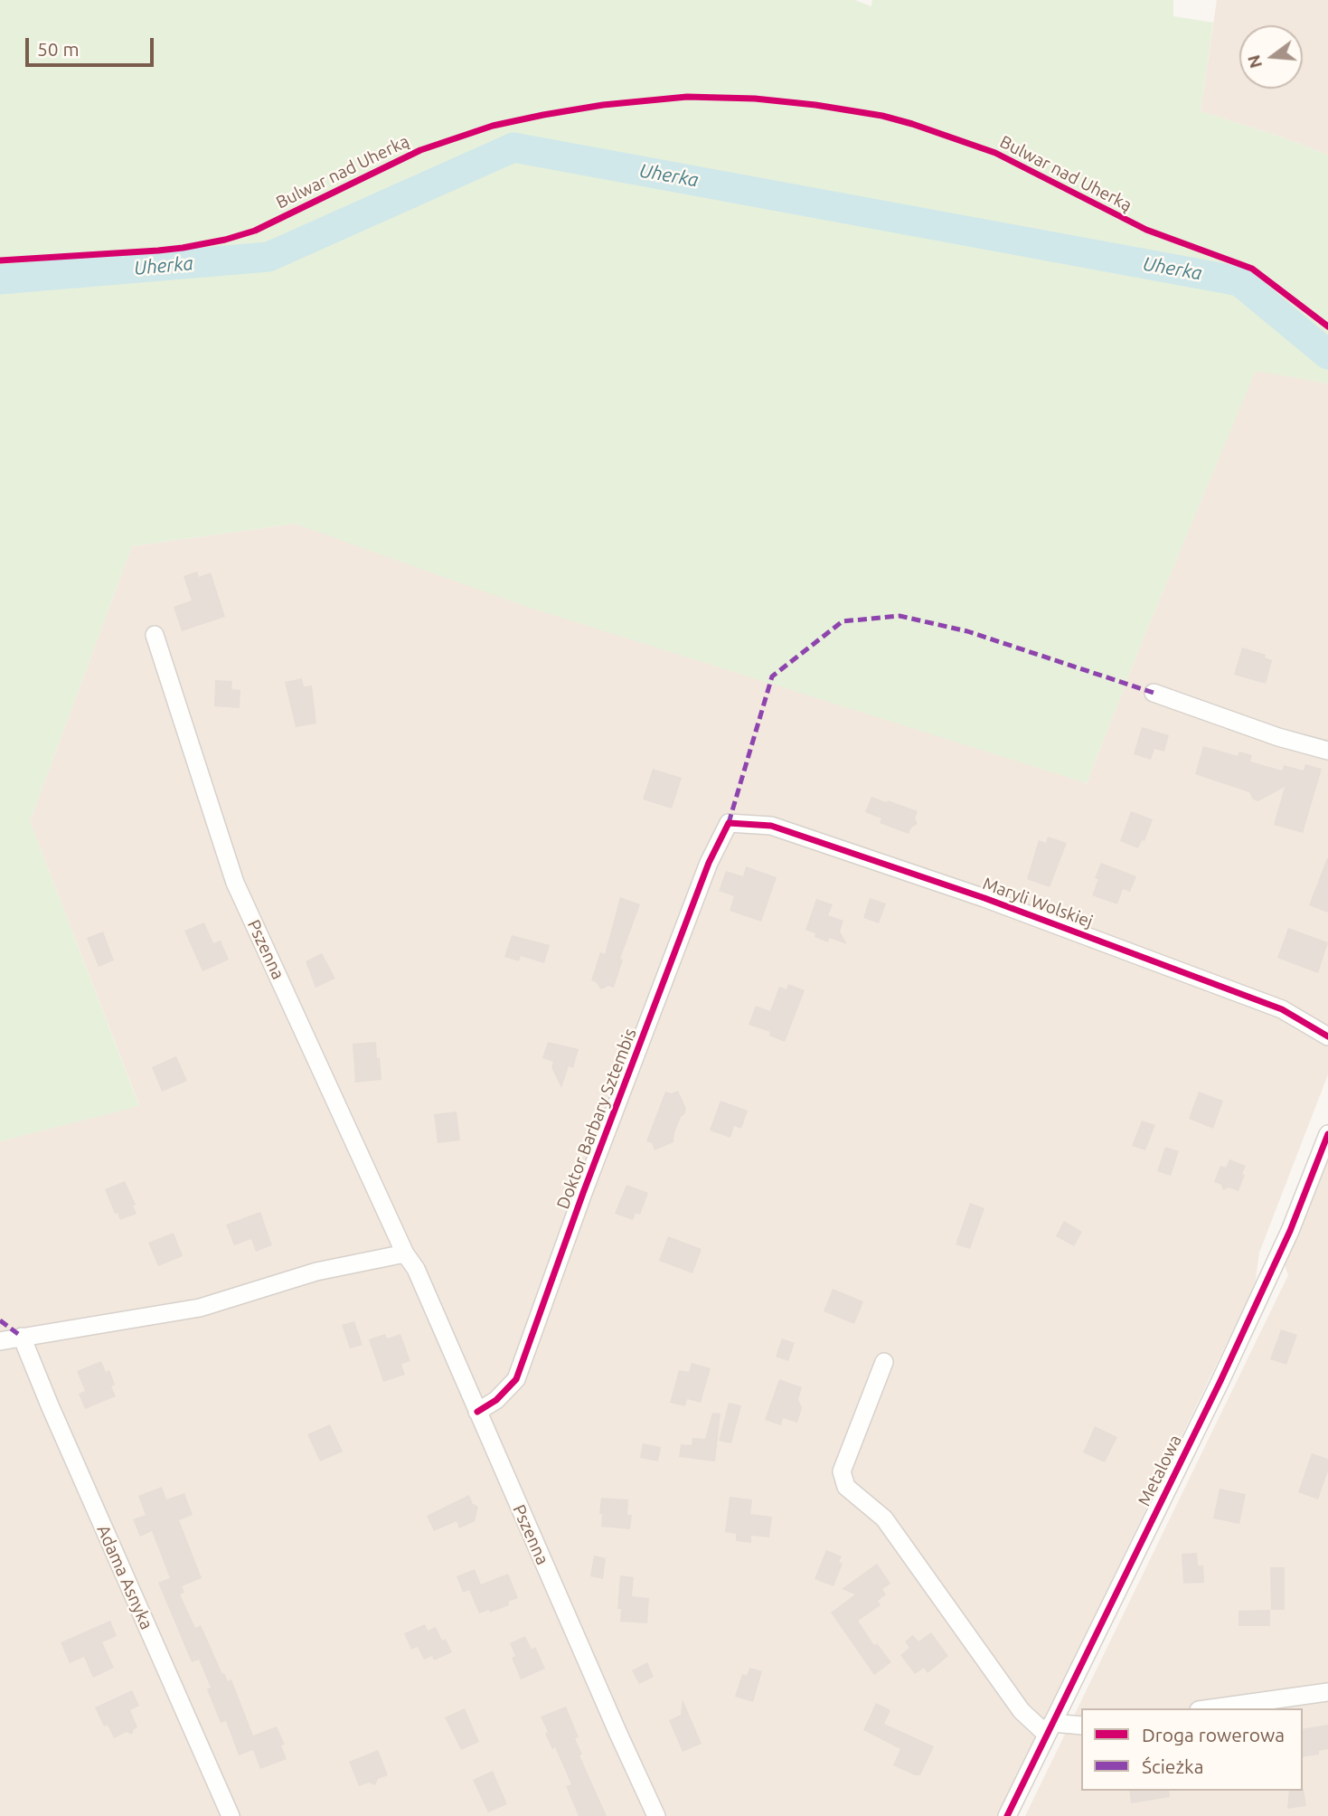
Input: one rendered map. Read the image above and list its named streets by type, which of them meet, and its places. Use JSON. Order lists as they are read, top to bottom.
{
  "streets": {
    "street": [
      "Maryli Wolskiej",
      "Pszenna",
      "Doktor Barbary Sztembis",
      "Metalowa",
      "Adama Asnyka"
    ],
    "cycle path": ["Bulwar nad Uherką"]
  },
  "crossings": [
    ["Maryli Wolskiej", "Doktor Barbary Sztembis"],
    ["Pszenna", "Doktor Barbary Sztembis"]
  ],
  "water": ["Uherka"],
  "legend": ["Droga rowerowa", "Ścieżka"],
  "scale_bar": "50 m",
  "north": "left"
}
